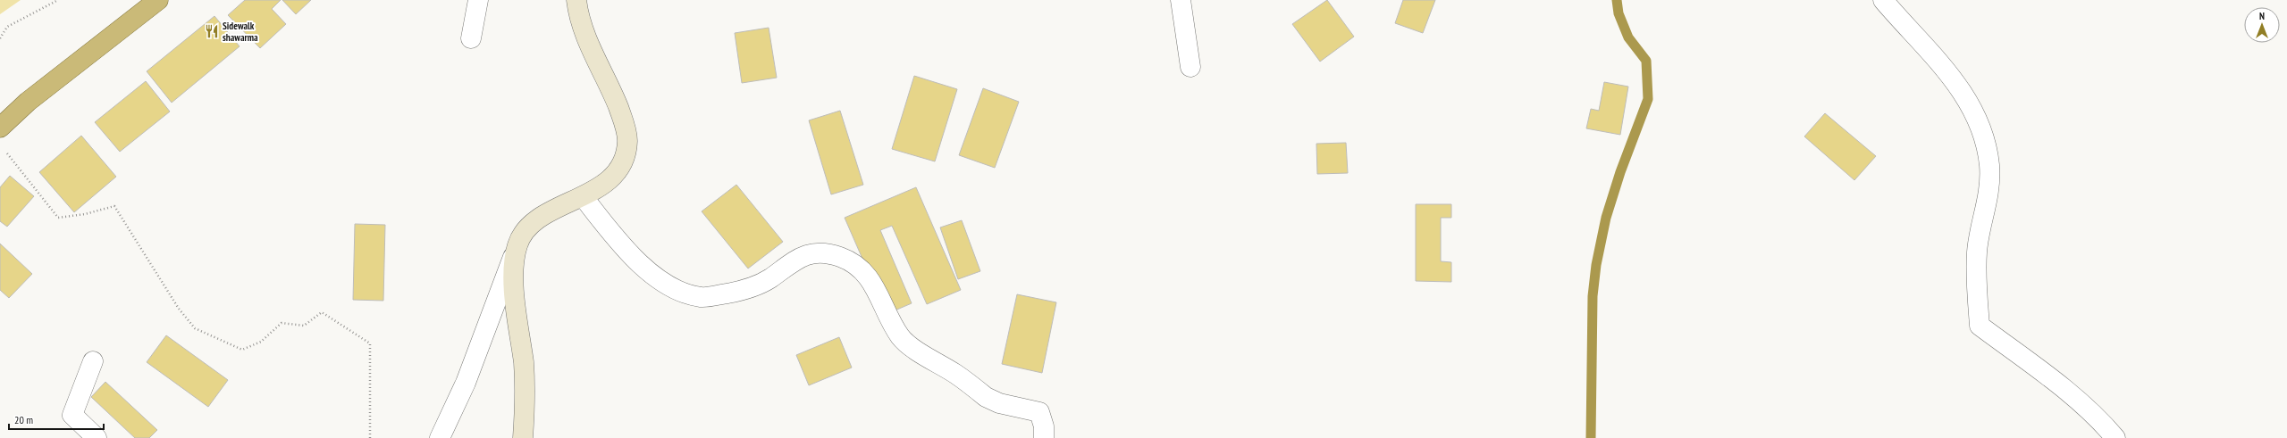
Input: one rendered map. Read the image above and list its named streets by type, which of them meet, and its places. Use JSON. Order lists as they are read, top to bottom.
{
  "places": {
    "restaurant": ["Sidewalk shawarma"]
  },
  "scale_bar": "20 m",
  "north": "top"
}
